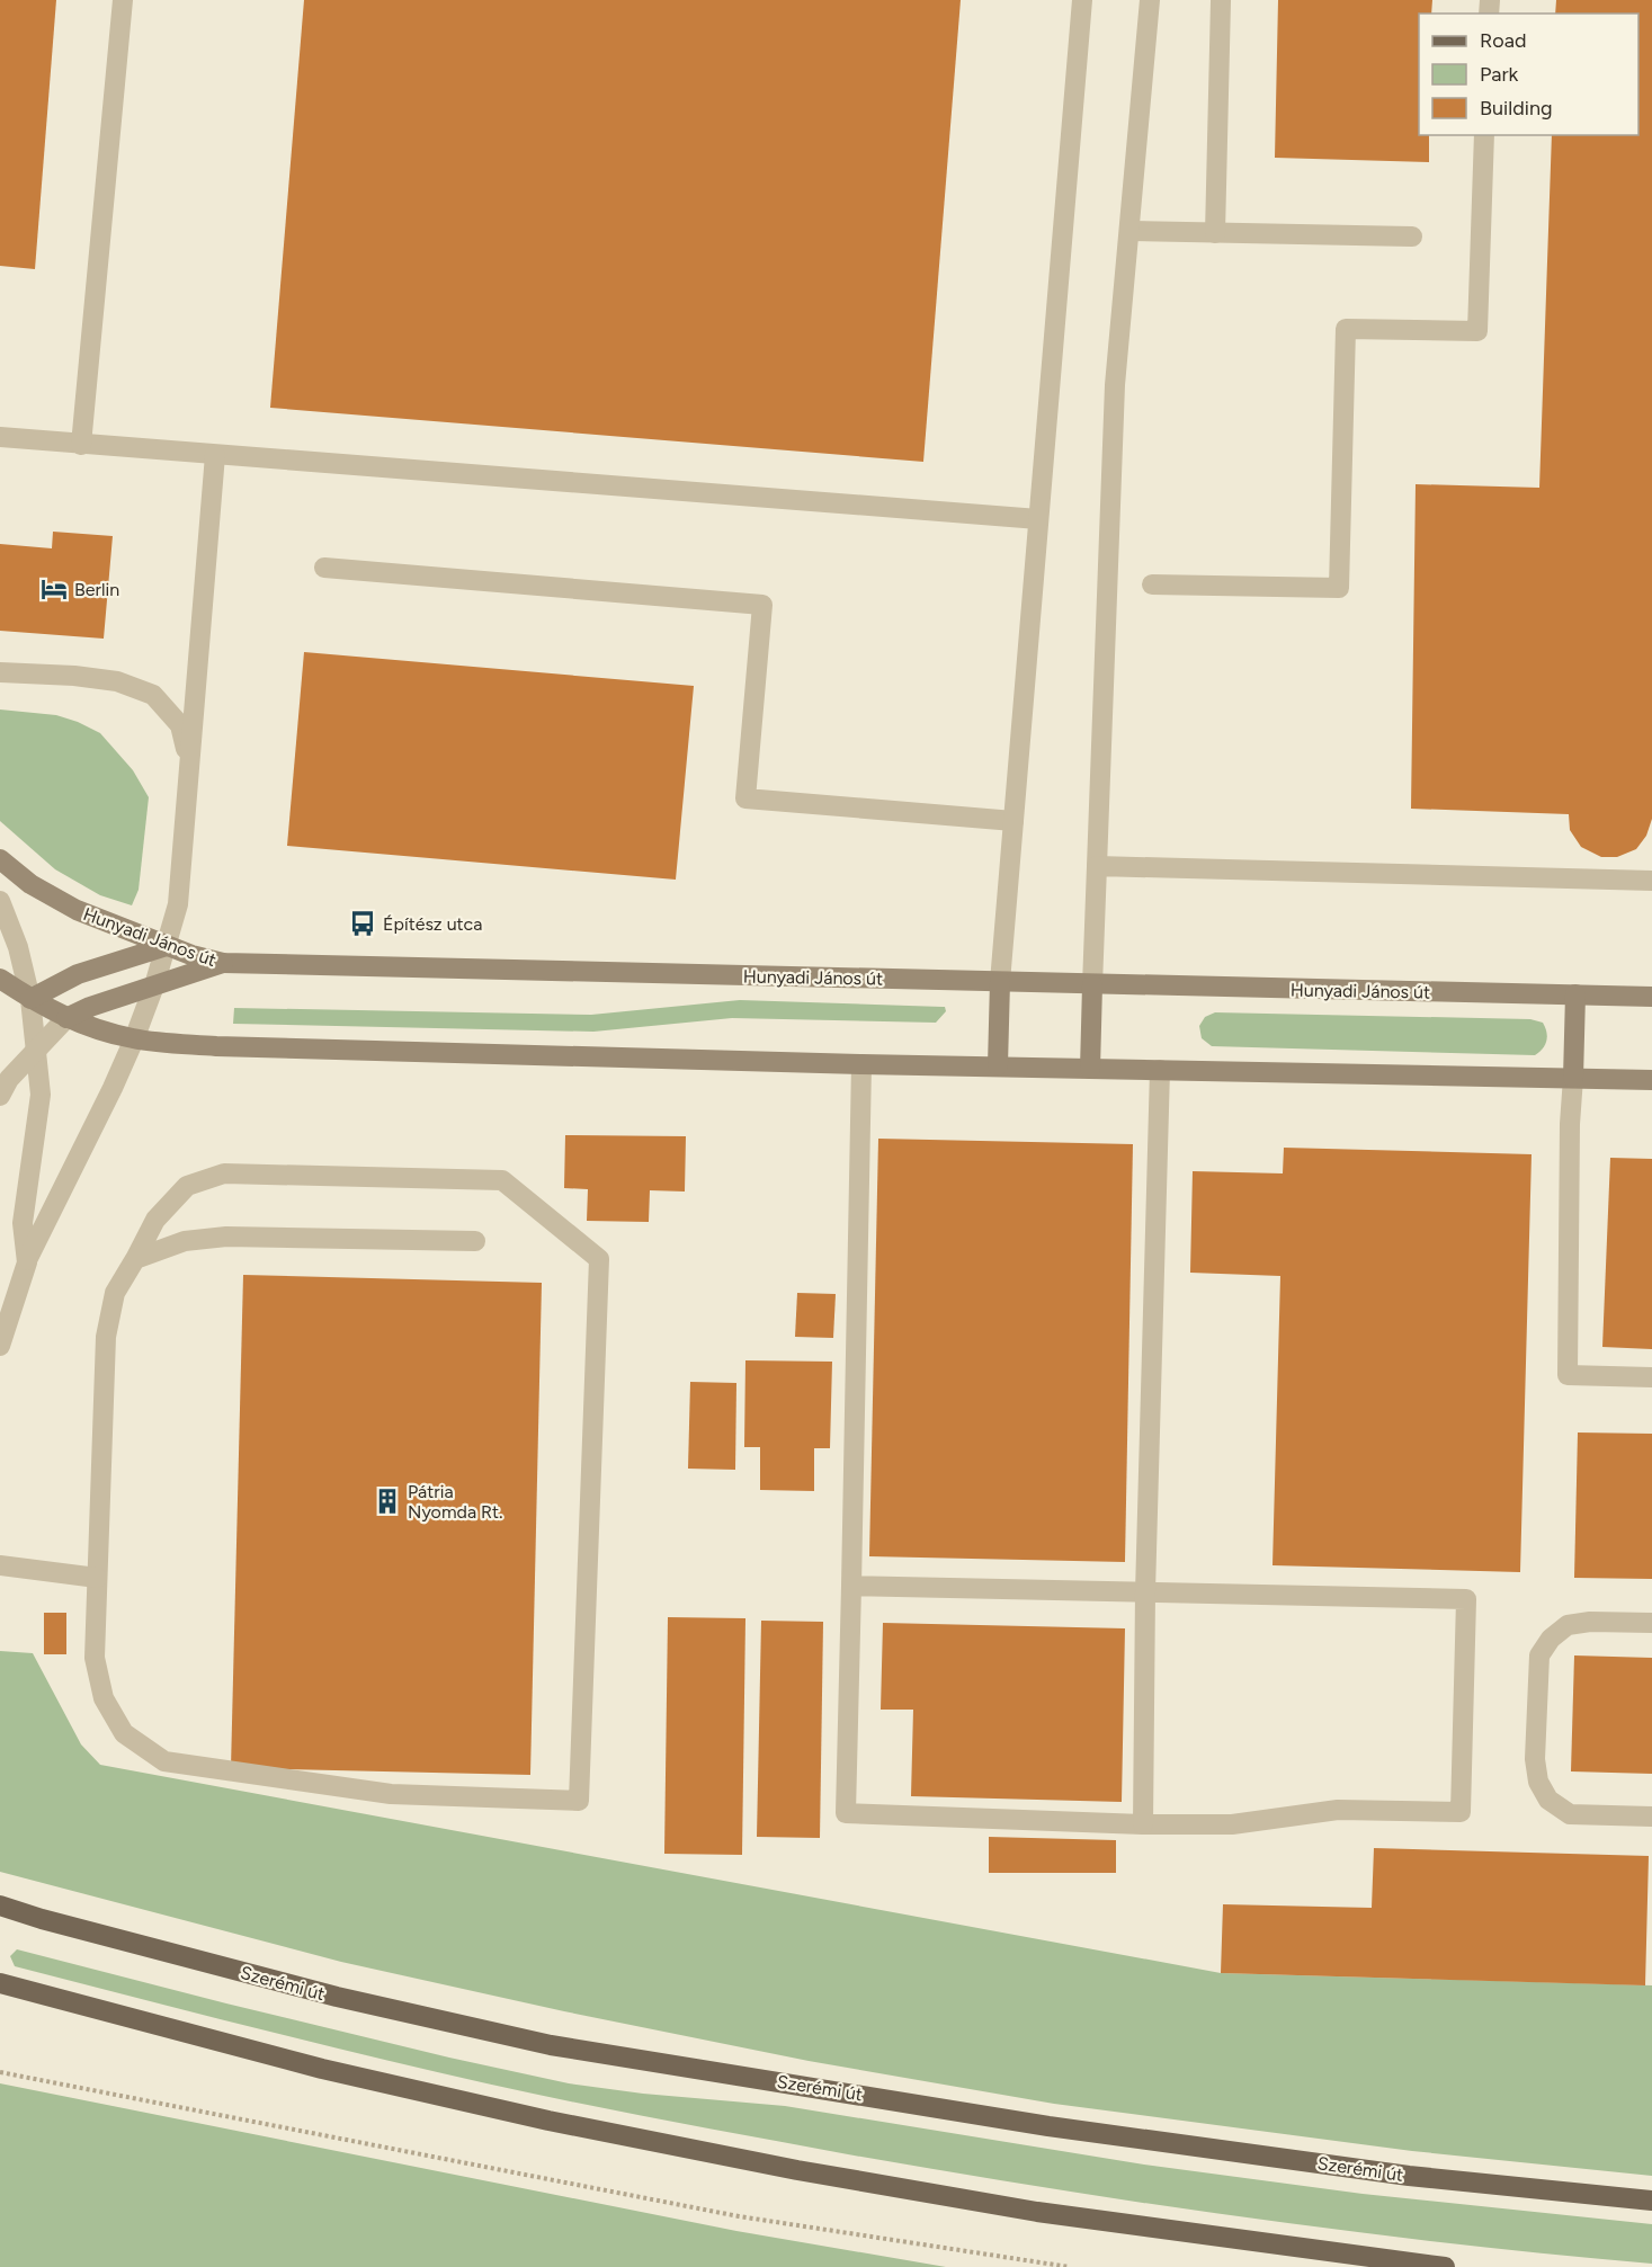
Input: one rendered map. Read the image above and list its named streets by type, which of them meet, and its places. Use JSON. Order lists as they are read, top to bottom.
{
  "streets": {
    "main road": ["Hunyadi János út", "Szerémi út"]
  },
  "places": {
    "hotel": ["Berlin"],
    "bus stop": ["Építész utca"],
    "building": ["Pátria Nyomda Rt."]
  },
  "legend": ["Road", "Park", "Building"]
}
